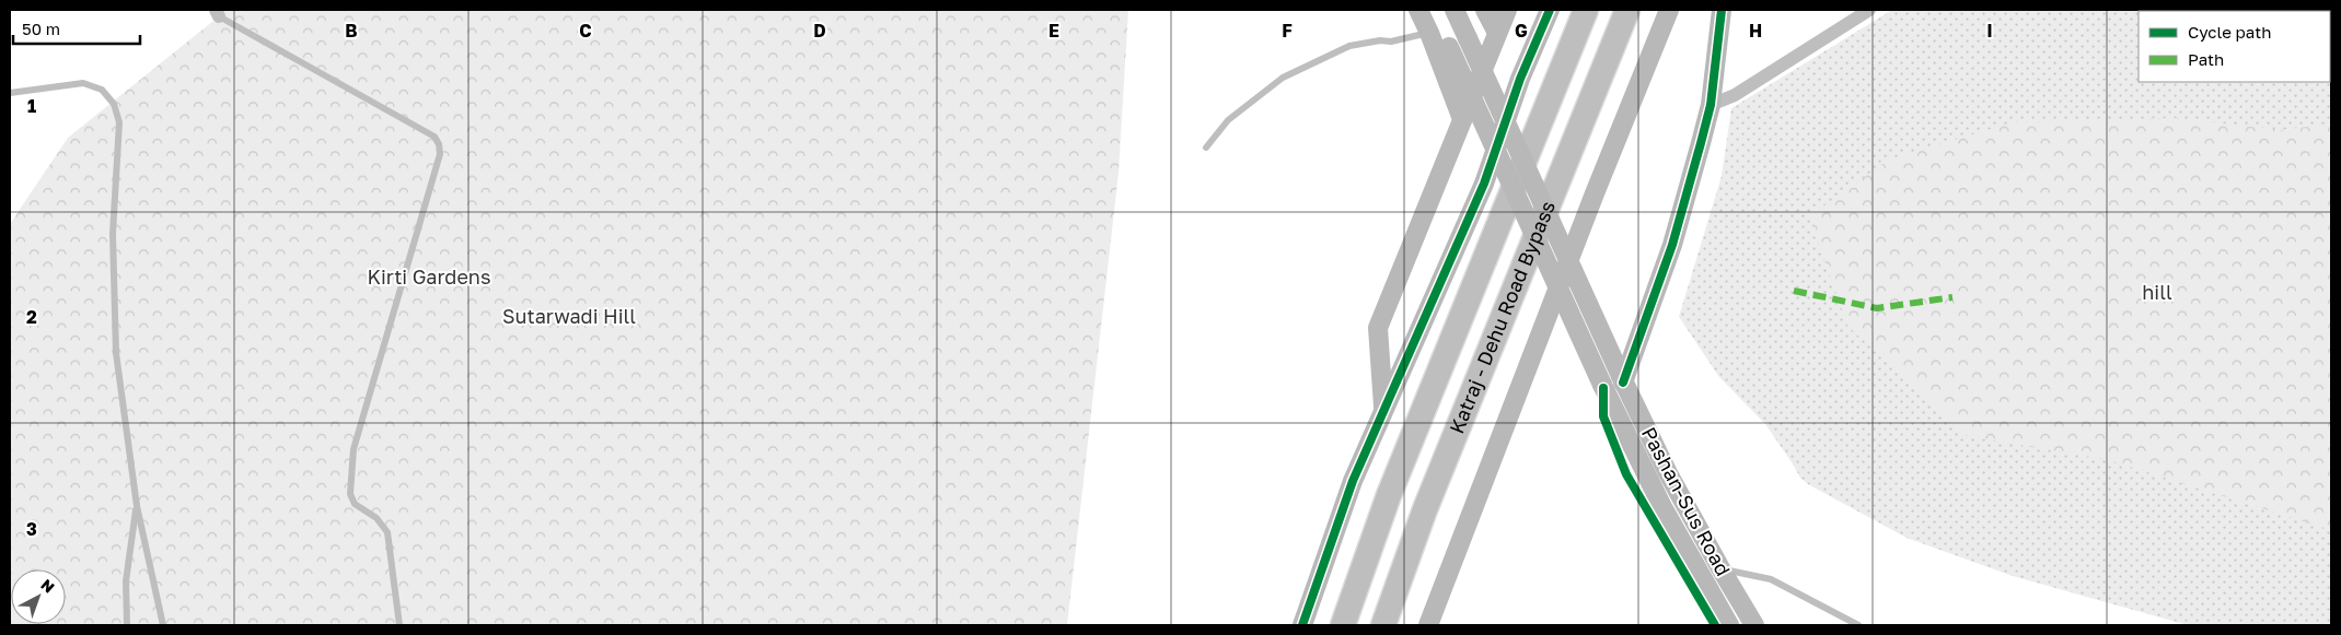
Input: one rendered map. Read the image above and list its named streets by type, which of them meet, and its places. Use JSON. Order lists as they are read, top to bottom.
{
  "streets": {
    "highway": ["Katraj - Dehu Road Bypass"],
    "street": ["Pashan-Sus Road"]
  },
  "parks": ["Kirti Gardens", "hill", "Sutarwadi Hill"],
  "legend": ["Cycle path", "Path"],
  "scale_bar": "50 m",
  "north": "top right",
  "grid": {
    "columns": [
      "B",
      "C",
      "D",
      "E",
      "F",
      "G",
      "H",
      "I"
    ],
    "rows": ["1", "2", "3"]
  }
}
